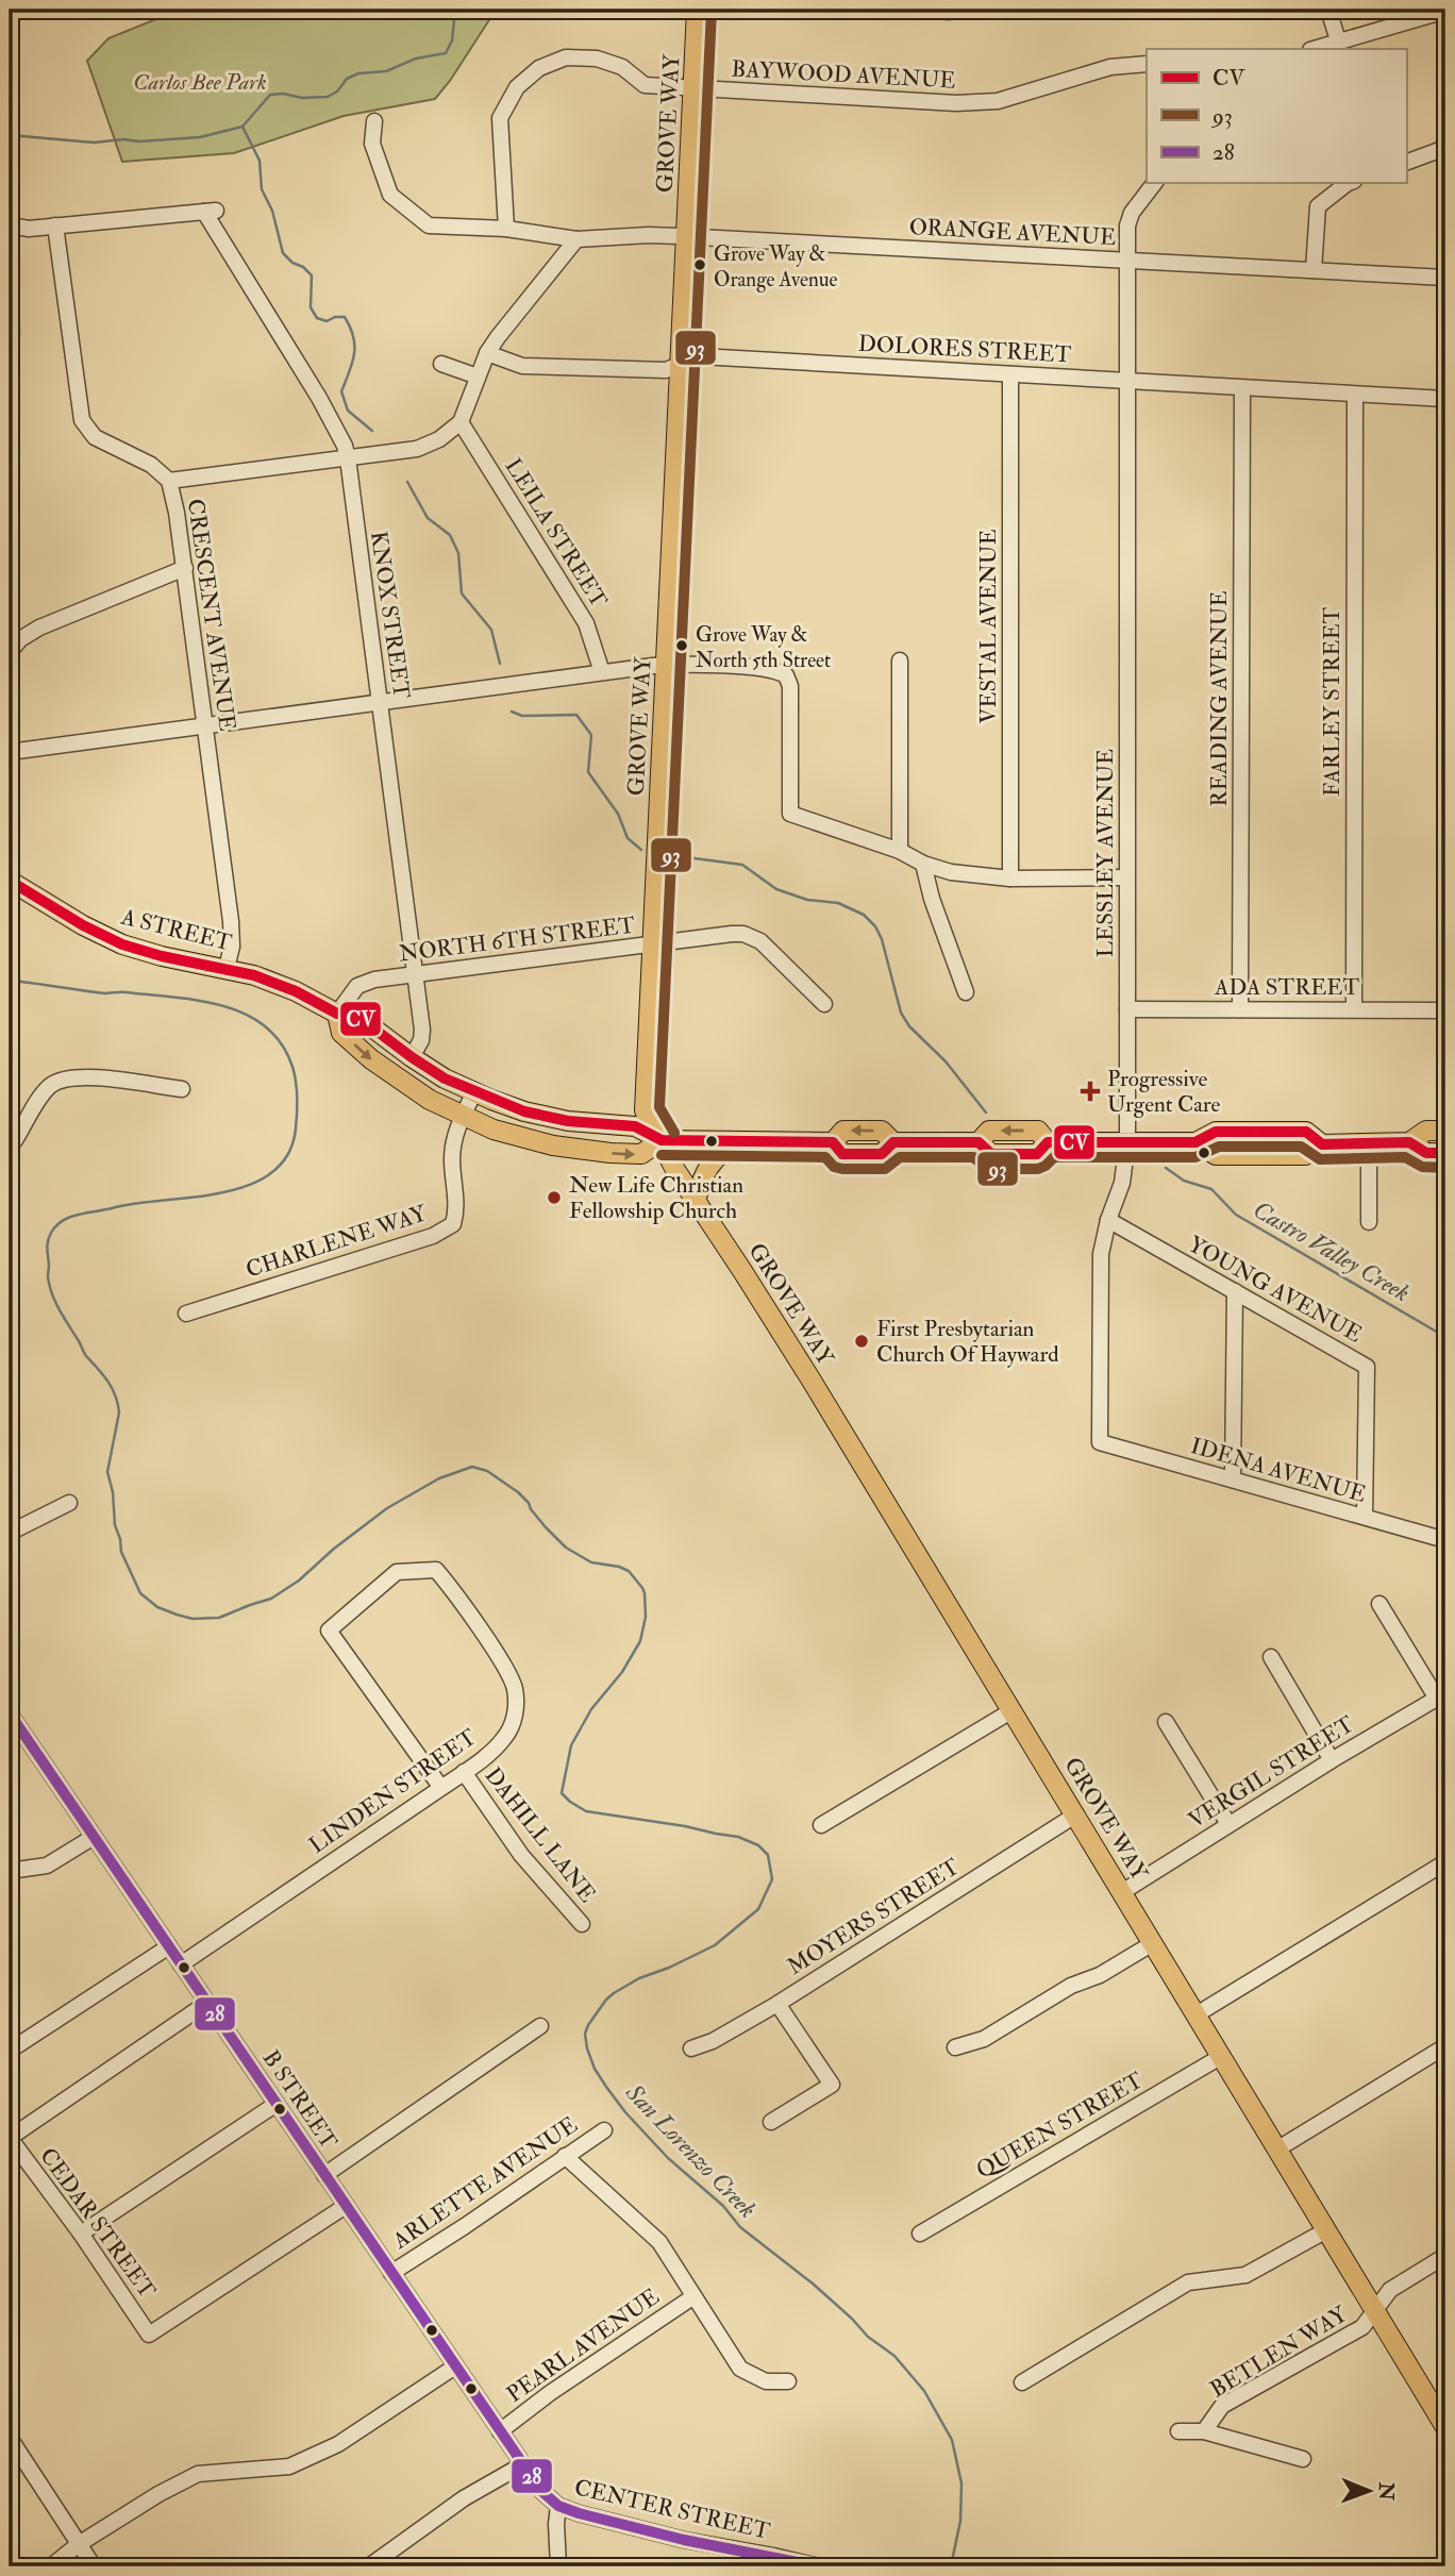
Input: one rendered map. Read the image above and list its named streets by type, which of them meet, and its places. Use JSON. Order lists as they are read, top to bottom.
{
  "streets": {
    "main road": ["GROVE WAY", "A STREET"],
    "street": [
      "BAYWOOD AVENUE",
      "ORANGE AVENUE",
      "DOLORES STREET",
      "LEILA STREET",
      "CRESCENT AVENUE",
      "KNOX STREET",
      "VESTAL AVENUE",
      "READING AVENUE",
      "FARLEY STREET",
      "LESSLEY AVENUE",
      "NORTH 6TH STREET",
      "ADA STREET",
      "CHARLENE WAY",
      "YOUNG AVENUE",
      "IDENA AVENUE",
      "VERGIL STREET",
      "LINDEN STREET",
      "DAHILL LANE",
      "MOYERS STREET",
      "B STREET",
      "QUEEN STREET",
      "ARLETTE AVENUE",
      "CEDAR STREET",
      "PEARL AVENUE",
      "BETLEN WAY",
      "CENTER STREET"
    ]
  },
  "crossings": [
    ["BAYWOOD AVENUE", "GROVE WAY"],
    ["BAYWOOD AVENUE", "ORANGE AVENUE"],
    ["GROVE WAY", "ORANGE AVENUE"],
    ["GROVE WAY", "DOLORES STREET"],
    ["GROVE WAY", "A STREET"],
    ["GROVE WAY", "NORTH 6TH STREET"],
    ["GROVE WAY", "VERGIL STREET"],
    ["GROVE WAY", "MOYERS STREET"],
    ["GROVE WAY", "QUEEN STREET"],
    ["GROVE WAY", "BETLEN WAY"],
    ["ORANGE AVENUE", "LESSLEY AVENUE"],
    ["DOLORES STREET", "VESTAL AVENUE"],
    ["DOLORES STREET", "READING AVENUE"],
    ["DOLORES STREET", "FARLEY STREET"],
    ["DOLORES STREET", "LESSLEY AVENUE"],
    ["CRESCENT AVENUE", "KNOX STREET"],
    ["CRESCENT AVENUE", "A STREET"],
    ["KNOX STREET", "A STREET"],
    ["KNOX STREET", "NORTH 6TH STREET"],
    ["READING AVENUE", "ADA STREET"],
    ["FARLEY STREET", "ADA STREET"],
    ["LESSLEY AVENUE", "ADA STREET"],
    ["LESSLEY AVENUE", "YOUNG AVENUE"],
    ["LESSLEY AVENUE", "IDENA AVENUE"],
    ["A STREET", "NORTH 6TH STREET"],
    ["A STREET", "CHARLENE WAY"],
    ["YOUNG AVENUE", "IDENA AVENUE"],
    ["LINDEN STREET", "DAHILL LANE"],
    ["LINDEN STREET", "B STREET"],
    ["B STREET", "ARLETTE AVENUE"],
    ["B STREET", "CEDAR STREET"],
    ["B STREET", "PEARL AVENUE"],
    ["B STREET", "CENTER STREET"]
  ],
  "water": ["Castro Valley Creek", "San Lorenzo Creek"],
  "parks": ["Carlos Bee Park"],
  "places": {
    "other": [
      "Grove Way & Orange Avenue",
      "Grove Way & North 5th Street",
      "New Life Christian Fellowship Church",
      "First Presbytarian Church Of Hayward"
    ],
    "health": ["Progressive Urgent Care"]
  },
  "lines": ["transit line 93", "transit line CV", "transit line 28"],
  "legend": ["CV", "93", "28"],
  "north": "right"
}
